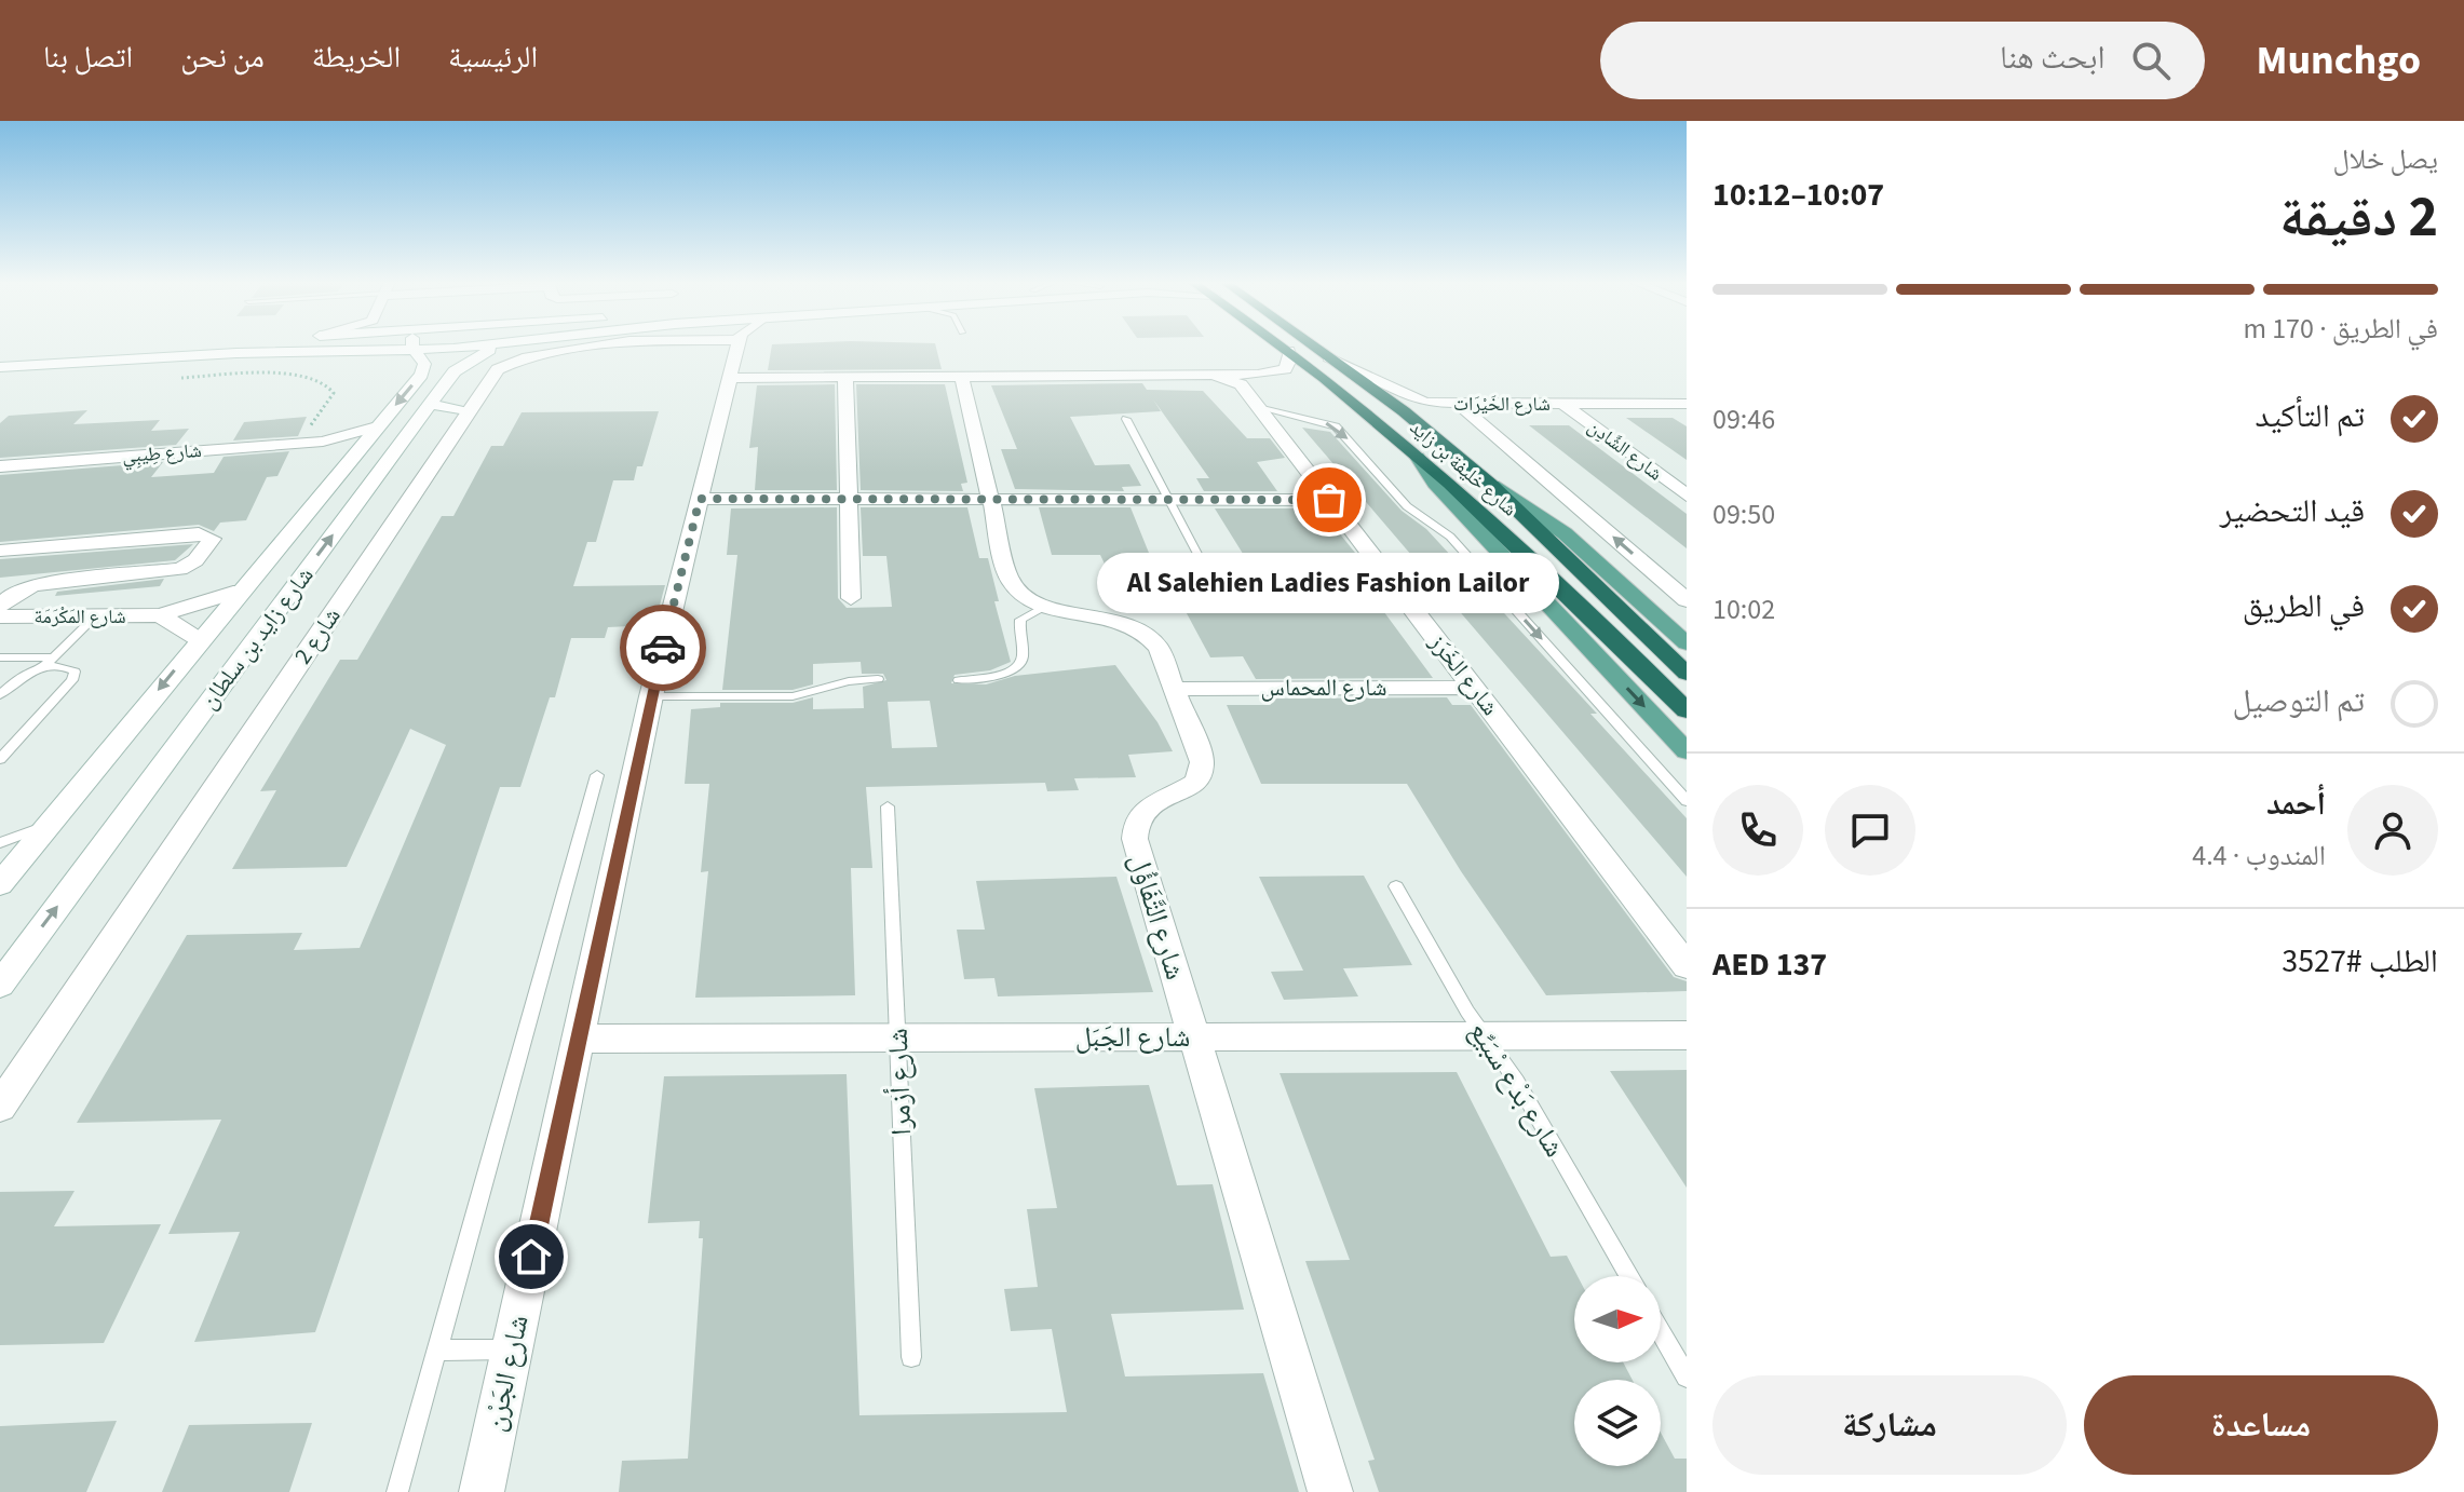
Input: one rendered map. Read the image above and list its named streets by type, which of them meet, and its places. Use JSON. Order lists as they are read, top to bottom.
{
  "streets": {
    "highway": ["شارع خليفة بن زايد"],
    "street": [
      "شارع الخَيْرَات",
      "شارع الشَّادِن",
      "شارع طِيبِي",
      "شارع المَكْرَمَة",
      "شارع 2",
      "شارع زايد بن سلطان",
      "شارع الخَرَز",
      "شارع المحماس",
      "شارع التَّفَاؤُل",
      "شارع الجَبَل",
      "شارع الجَرْن"
    ],
    "lane": ["شارع أزمرا", "شارع بَدْع سْبَيِّع"]
  },
  "crossings": [
    ["شارع الخَيْرَات", "شارع الشَّادِن"],
    ["شارع الخَيْرَات", "شارع خليفة بن زايد"],
    ["شارع طِيبِي", "شارع زايد بن سلطان"],
    ["شارع المَكْرَمَة", "شارع زايد بن سلطان"],
    ["شارع الخَرَز", "شارع المحماس"],
    ["شارع المحماس", "شارع التَّفَاؤُل"],
    ["شارع التَّفَاؤُل", "شارع الجَبَل"],
    ["شارع الجَبَل", "شارع أزمرا"],
    ["شارع الجَبَل", "شارع بَدْع سْبَيِّع"],
    ["شارع الجَبَل", "شارع الجَرْن"]
  ],
  "places": ["Al Salehien Ladies Fashion Lailor"],
  "north": "right",
  "page": {
    "header": "Munchgo",
    "search": "ابحث هنا",
    "nav": [
      "الرئيسية",
      "الخريطة",
      "من نحن",
      "اتصل بنا"
    ],
    "heading": ["2 دقيقة", "يصل خلال", "10:07–10:12"],
    "panel": [
      "أحمد",
      "المندوب · 4.4",
      "الطلب #3527",
      "AED 137"
    ],
    "bar": "في الطريق · 170 m",
    "list": [
      ["تم التأكيد", "09:46"],
      ["قيد التحضير", "09:50"],
      ["في الطريق", "10:02"],
      "تم التوصيل"
    ],
    "bubble": "Al Salehien Ladies Fashion Lailor",
    "buttons": ["مساعدة", "مشاركة"]
  }
}
